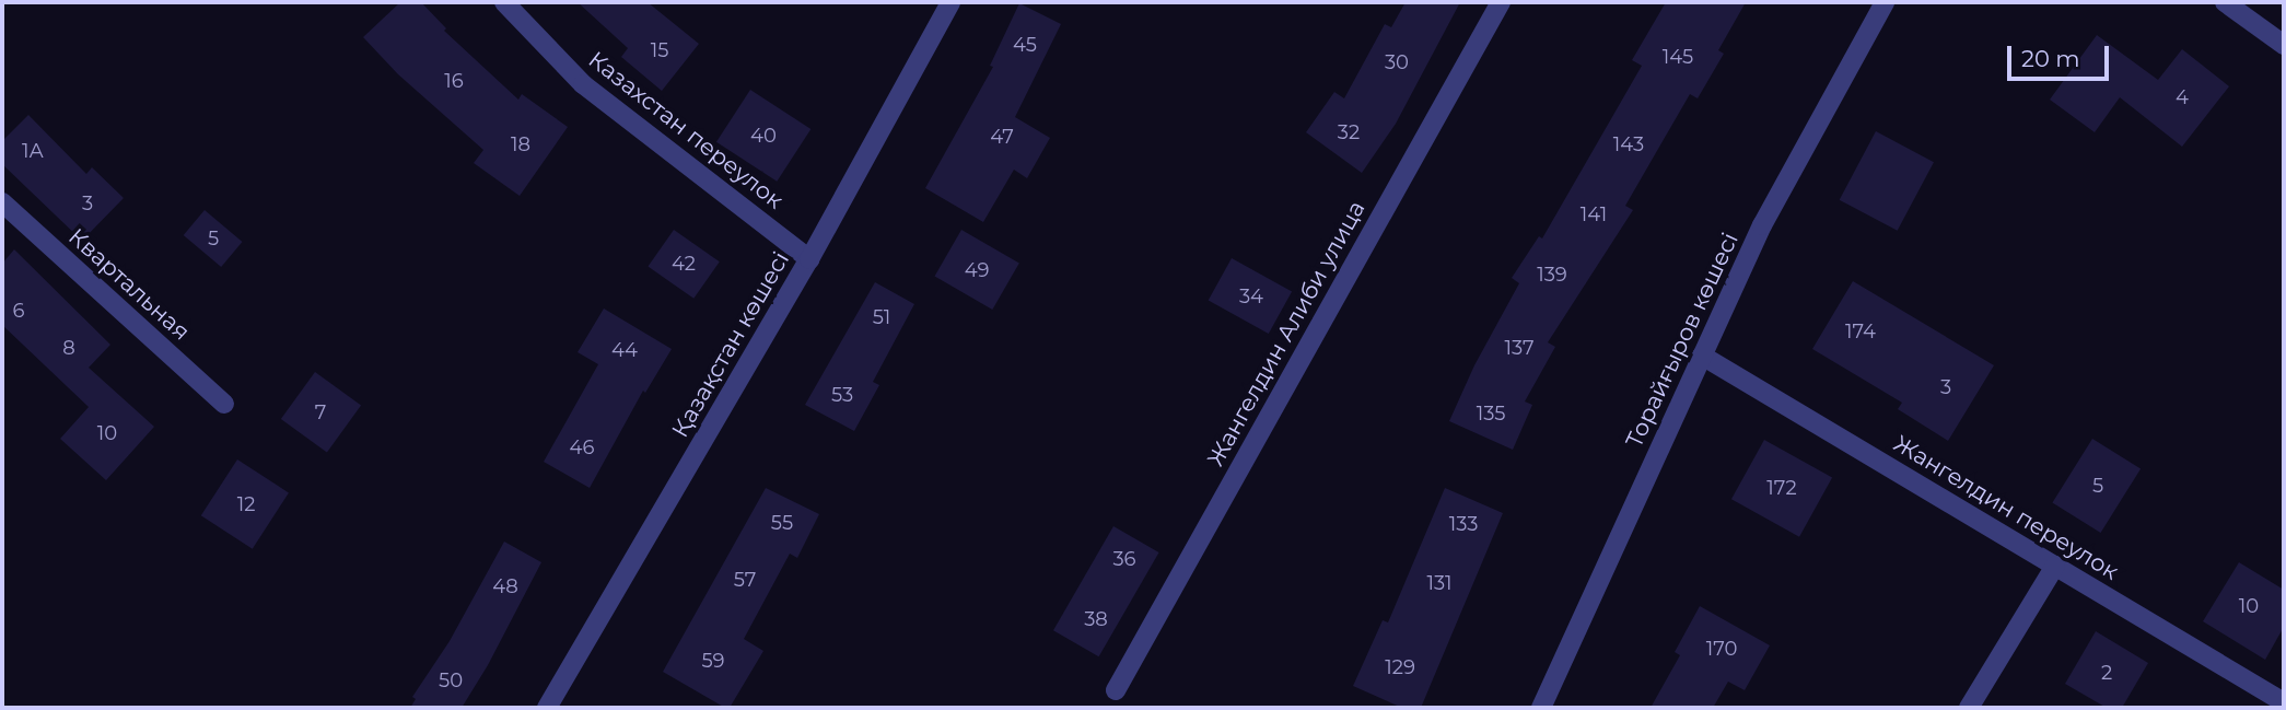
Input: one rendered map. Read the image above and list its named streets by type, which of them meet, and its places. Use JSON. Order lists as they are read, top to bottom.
{
  "streets": {
    "street": [
      "Казахстан переулок",
      "Квартальная",
      "Жангелдин Алиби улица",
      "Торайғыров көшесі",
      "Қазақстан көшесі",
      "Жангелдин переулок"
    ]
  },
  "crossings": [
    ["Казахстан переулок", "Қазақстан көшесі"],
    ["Торайғыров көшесі", "Жангелдин переулок"]
  ],
  "house_numbers": [
    "45",
    "15",
    "145",
    "30",
    "16",
    "4",
    "32",
    "40",
    "47",
    "18",
    "143",
    "1А",
    "3",
    "141",
    "5",
    "42",
    "49",
    "139",
    "34",
    "6",
    "51",
    "174",
    "8",
    "137",
    "44",
    "3",
    "53",
    "7",
    "135",
    "10",
    "46",
    "5",
    "172",
    "12",
    "55",
    "133",
    "36",
    "57",
    "131",
    "48",
    "10",
    "38",
    "170",
    "59",
    "129",
    "2",
    "50"
  ],
  "scale_bar": "20 m"
}
